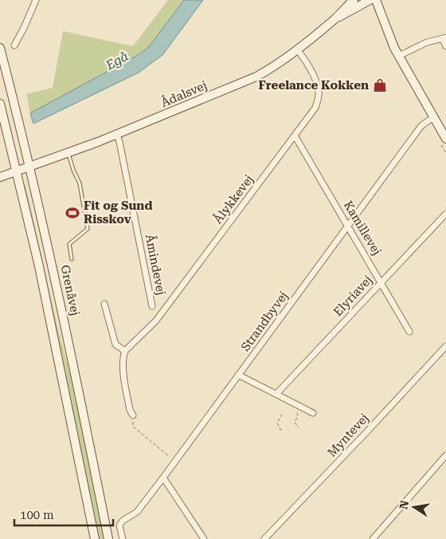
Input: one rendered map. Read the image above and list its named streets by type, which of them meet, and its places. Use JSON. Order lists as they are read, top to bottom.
{
  "streets": {
    "main road": ["Ådalsvej", "Grenåvej"],
    "street": [
      "Ålykkevej",
      "Kamillevej",
      "Åmindevej",
      "Elyriavej",
      "Strandbyvej",
      "Myntevej"
    ]
  },
  "crossings": [
    ["Ådalsvej", "Ålykkevej"],
    ["Ådalsvej", "Åmindevej"],
    ["Ådalsvej", "Grenåvej"],
    ["Ålykkevej", "Kamillevej"],
    ["Kamillevej", "Elyriavej"],
    ["Kamillevej", "Strandbyvej"]
  ],
  "water": ["Egå"],
  "places": {
    "shop": ["Freelance Kokken"],
    "sports": ["Fit og Sund Risskov"]
  },
  "scale_bar": "100 m",
  "north": "left"
}
